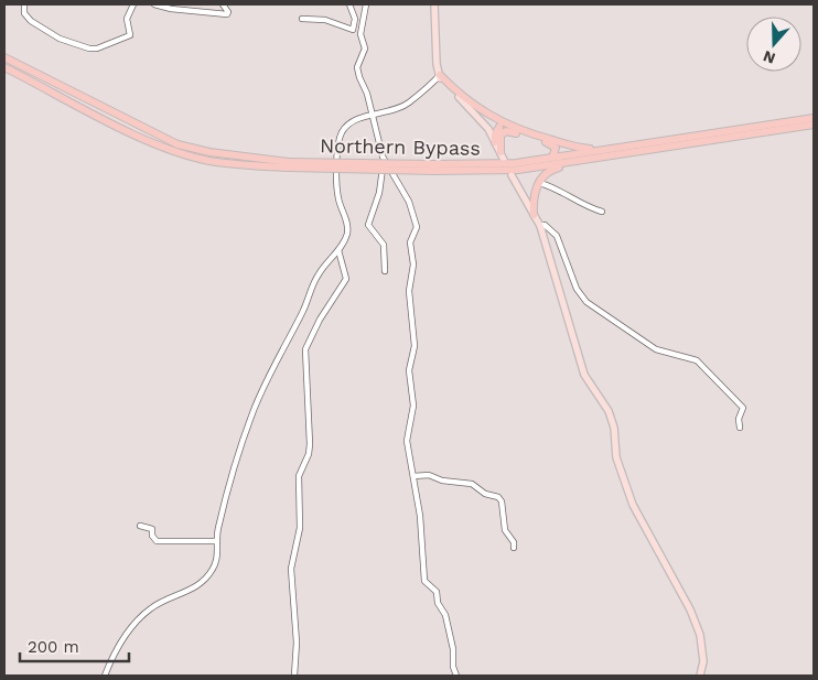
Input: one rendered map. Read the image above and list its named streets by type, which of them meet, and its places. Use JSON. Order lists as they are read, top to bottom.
{
  "streets": {
    "highway": ["Northern Bypass"]
  },
  "scale_bar": "200 m",
  "north": "bottom"
}
